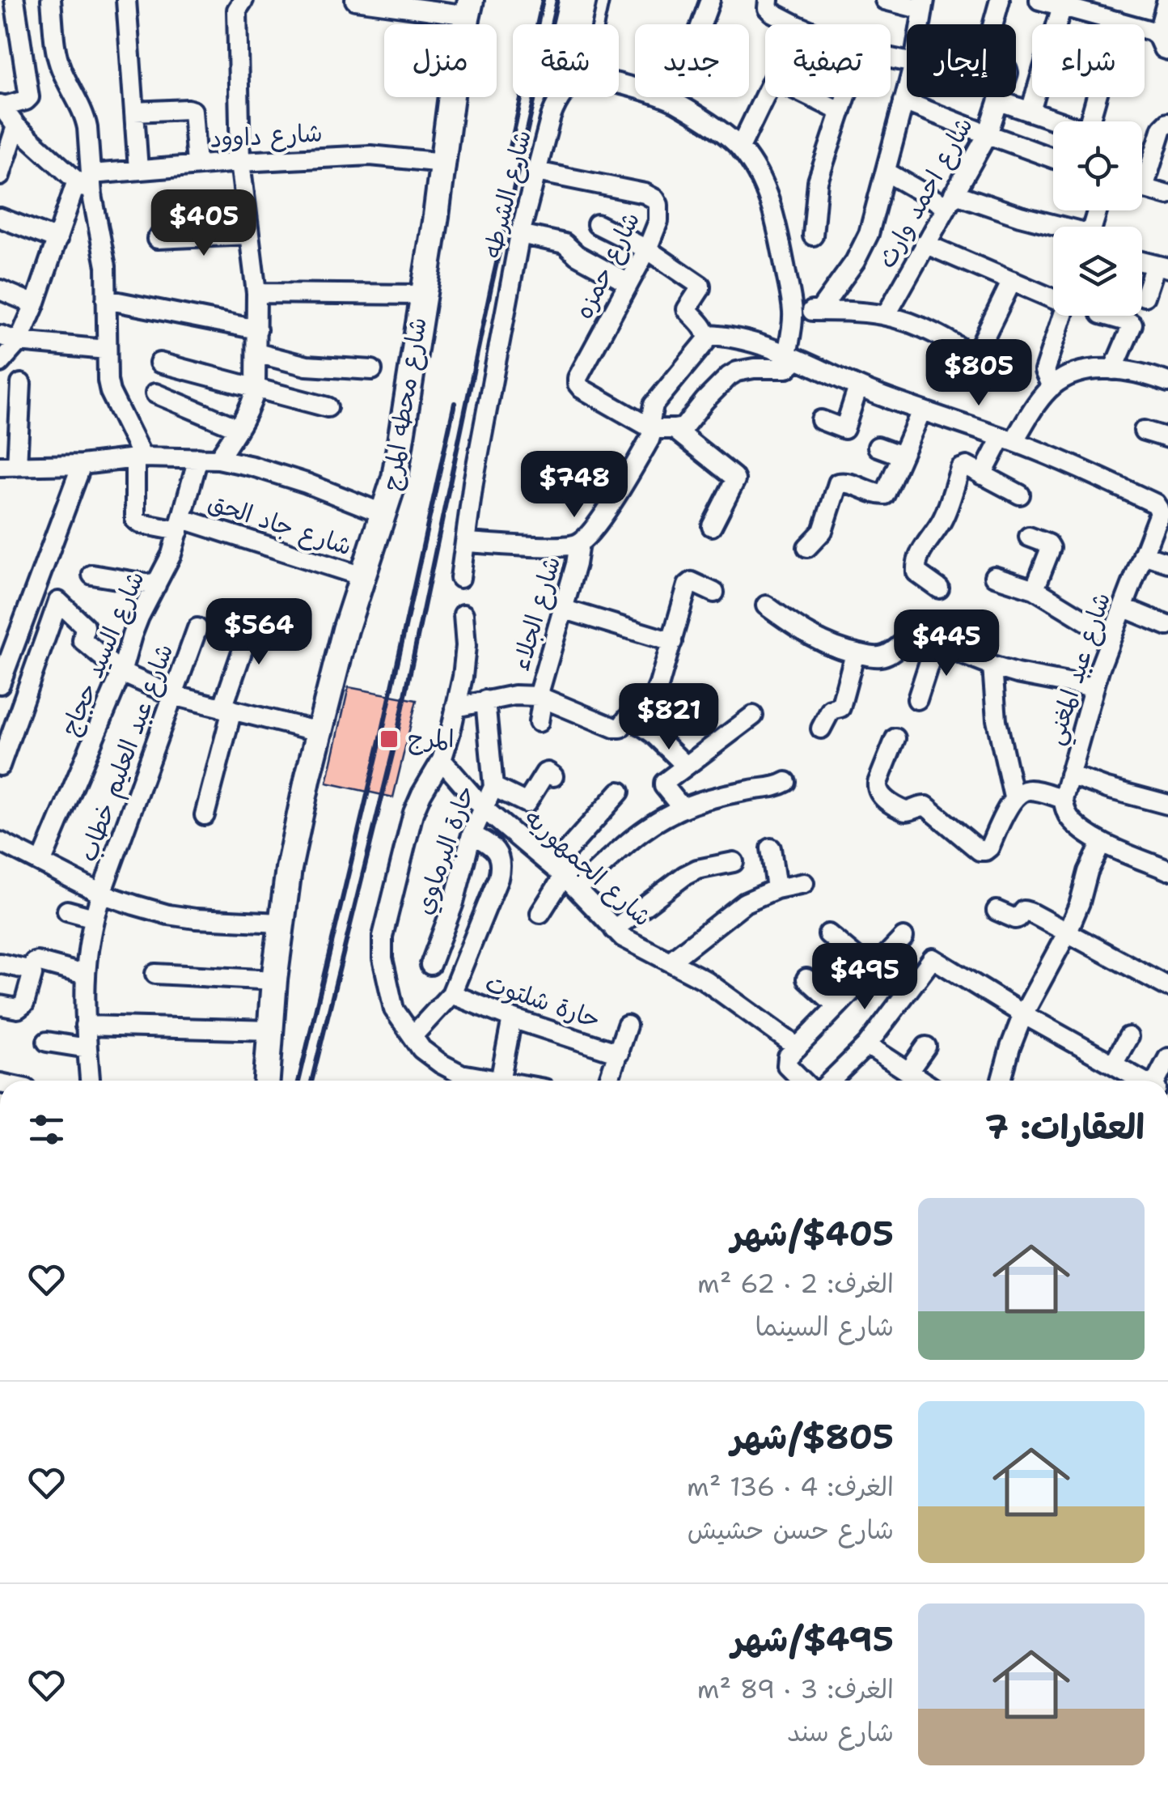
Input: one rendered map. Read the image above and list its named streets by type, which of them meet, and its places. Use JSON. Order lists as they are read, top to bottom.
{
  "streets": {
    "main road": ["شارع محطه المرج"],
    "street": [
      "شارع داوود",
      "شارع احمد وارث",
      "شارع الشرطه",
      "شارع حمزه",
      "شارع جاد الحق",
      "شارع الجلاء",
      "شارع السيد حجاج",
      "شارع عبد المغني",
      "شارع عبد العليم خطاب",
      "حارة البرماوي",
      "شارع الجمهوريه",
      "حارة شلتوت"
    ]
  },
  "crossings": [
    ["شارع داوود", "شارع محطه المرج"],
    ["شارع الشرطه", "شارع حمزه"],
    ["شارع الشرطه", "شارع الجلاء"],
    ["شارع حمزه", "شارع الجلاء"],
    ["شارع محطه المرج", "شارع جاد الحق"],
    ["شارع جاد الحق", "شارع السيد حجاج"],
    ["شارع الجلاء", "شارع عبد المغني"],
    ["حارة البرماوي", "شارع الجمهوريه"]
  ],
  "places": {
    "transit": ["المرج"]
  },
  "page": {
    "chip": [
      "شراء",
      "إيجار",
      "تصفية",
      "جديد",
      "شقة",
      "منزل"
    ],
    "price": [
      "$405",
      "$805",
      "$748",
      "$564",
      "$445",
      "$821",
      "$495"
    ],
    "heading": "العقارات: 7",
    "list": [
      {
        "name": "$405/شهر",
        "note": "الغرف: 2 · 62 m² · شارع السينما"
      },
      {
        "name": "$805/شهر",
        "note": "الغرف: 4 · 136 m² · شارع حسن حشيش"
      },
      {
        "name": "$495/شهر",
        "note": "الغرف: 3 · 89 m² · شارع سند"
      }
    ]
  }
}
